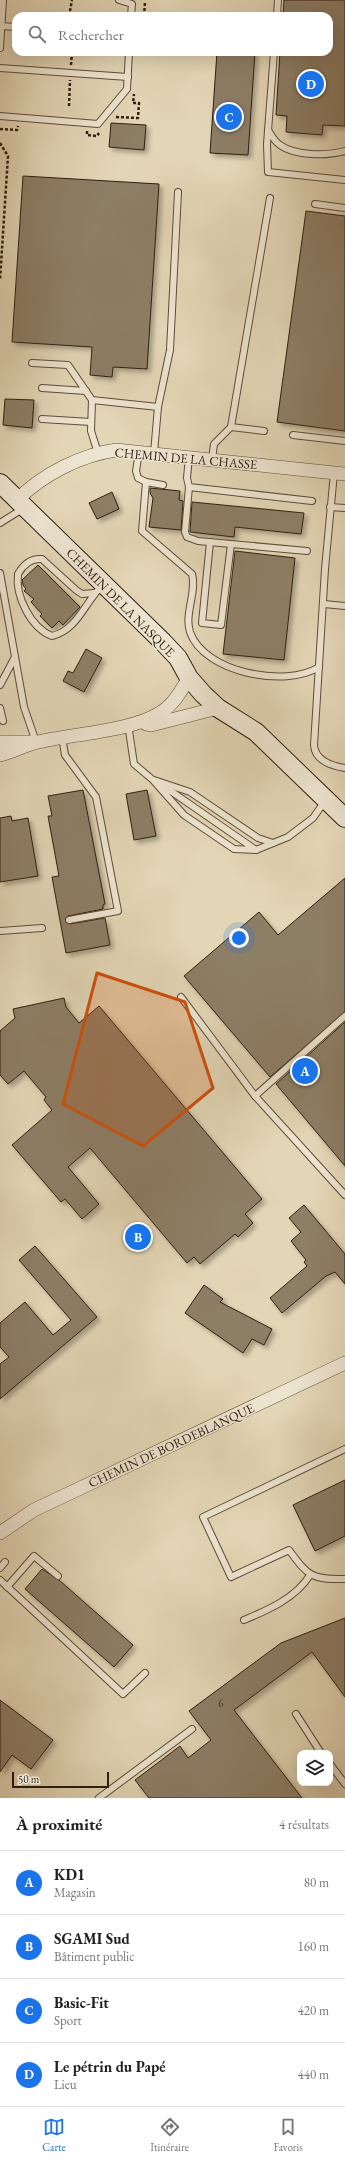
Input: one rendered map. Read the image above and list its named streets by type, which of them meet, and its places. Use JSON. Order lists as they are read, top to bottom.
{
  "streets": {
    "street": ["CHEMIN DE LA CHASSE", "CHEMIN DE LA NASQUE", "CHEMIN DE BORDEBLANQUE"]
  },
  "crossings": [
    ["CHEMIN DE LA CHASSE", "CHEMIN DE LA NASQUE"]
  ],
  "house_numbers": ["6"],
  "scale_bar": "50 m",
  "page": {
    "search": "Rechercher",
    "pins": [
      "D",
      "C",
      "A",
      "B"
    ],
    "scale": "50 m",
    "heading": ["À proximité", "4 résultats"],
    "list": [
      {
        "mark": "A",
        "name": "KD1",
        "note": "Magasin",
        "value": "80 m"
      },
      {
        "mark": "B",
        "name": "SGAMI Sud",
        "note": "Bâtiment public",
        "value": "160 m"
      },
      {
        "mark": "C",
        "name": "Basic-Fit",
        "note": "Sport",
        "value": "420 m"
      },
      {
        "mark": "D",
        "name": "Le pétrin du Papé",
        "note": "Lieu",
        "value": "440 m"
      }
    ],
    "nav": ["Carte", "Itinéraire", "Favoris"]
  }
}
